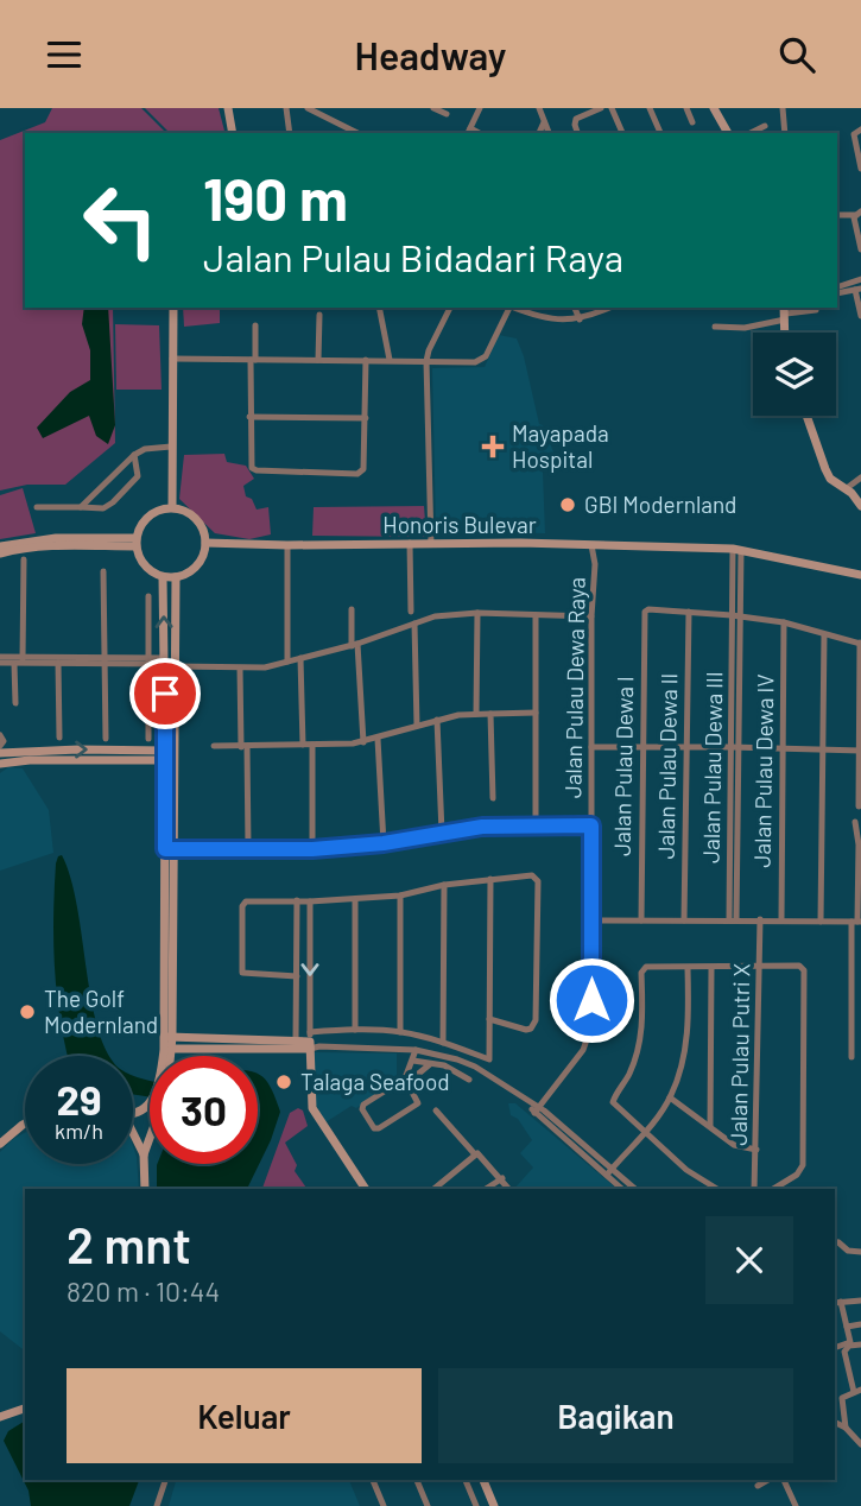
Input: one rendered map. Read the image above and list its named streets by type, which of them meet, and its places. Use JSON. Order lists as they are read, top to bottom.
{
  "streets": {
    "street": [
      "Honoris Bulevar",
      "Jalan Pulau Dewa Raya",
      "Jalan Pulau Dewa I",
      "Jalan Pulau Dewa II",
      "Jalan Pulau Dewa III",
      "Jalan Pulau Dewa IV",
      "Jalan Pulau Putri X"
    ]
  },
  "crossings": [
    ["Honoris Bulevar", "Jalan Pulau Dewa Raya"],
    ["Honoris Bulevar", "Jalan Pulau Dewa III"],
    ["Jalan Pulau Dewa I", "Jalan Pulau Dewa II"]
  ],
  "places": {
    "health": ["Mayapada Hospital"],
    "other": ["GBI Modernland", "The Golf Modernland", "Talaga Seafood"]
  },
  "page": {
    "header": "Headway",
    "turn": ["190 m", "Jalan Pulau Bidadari Raya"],
    "speed": "29 km/h",
    "limit": "30",
    "heading": ["2 mnt", "820 m · 10:44"],
    "buttons": ["Keluar", "Bagikan"]
  }
}
